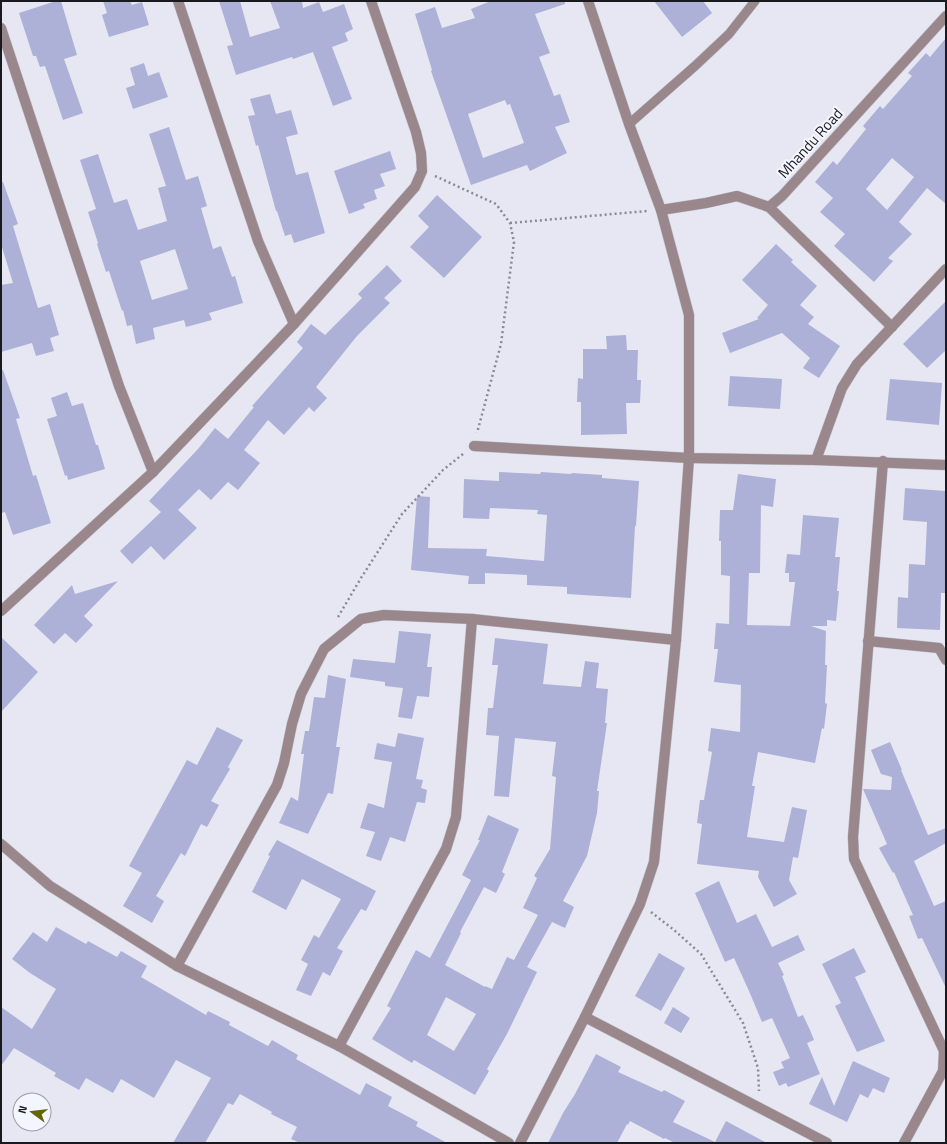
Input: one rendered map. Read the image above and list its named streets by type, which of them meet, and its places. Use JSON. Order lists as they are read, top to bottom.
{
  "streets": {
    "street": ["Mhandu Road"]
  },
  "north": "left"
}
